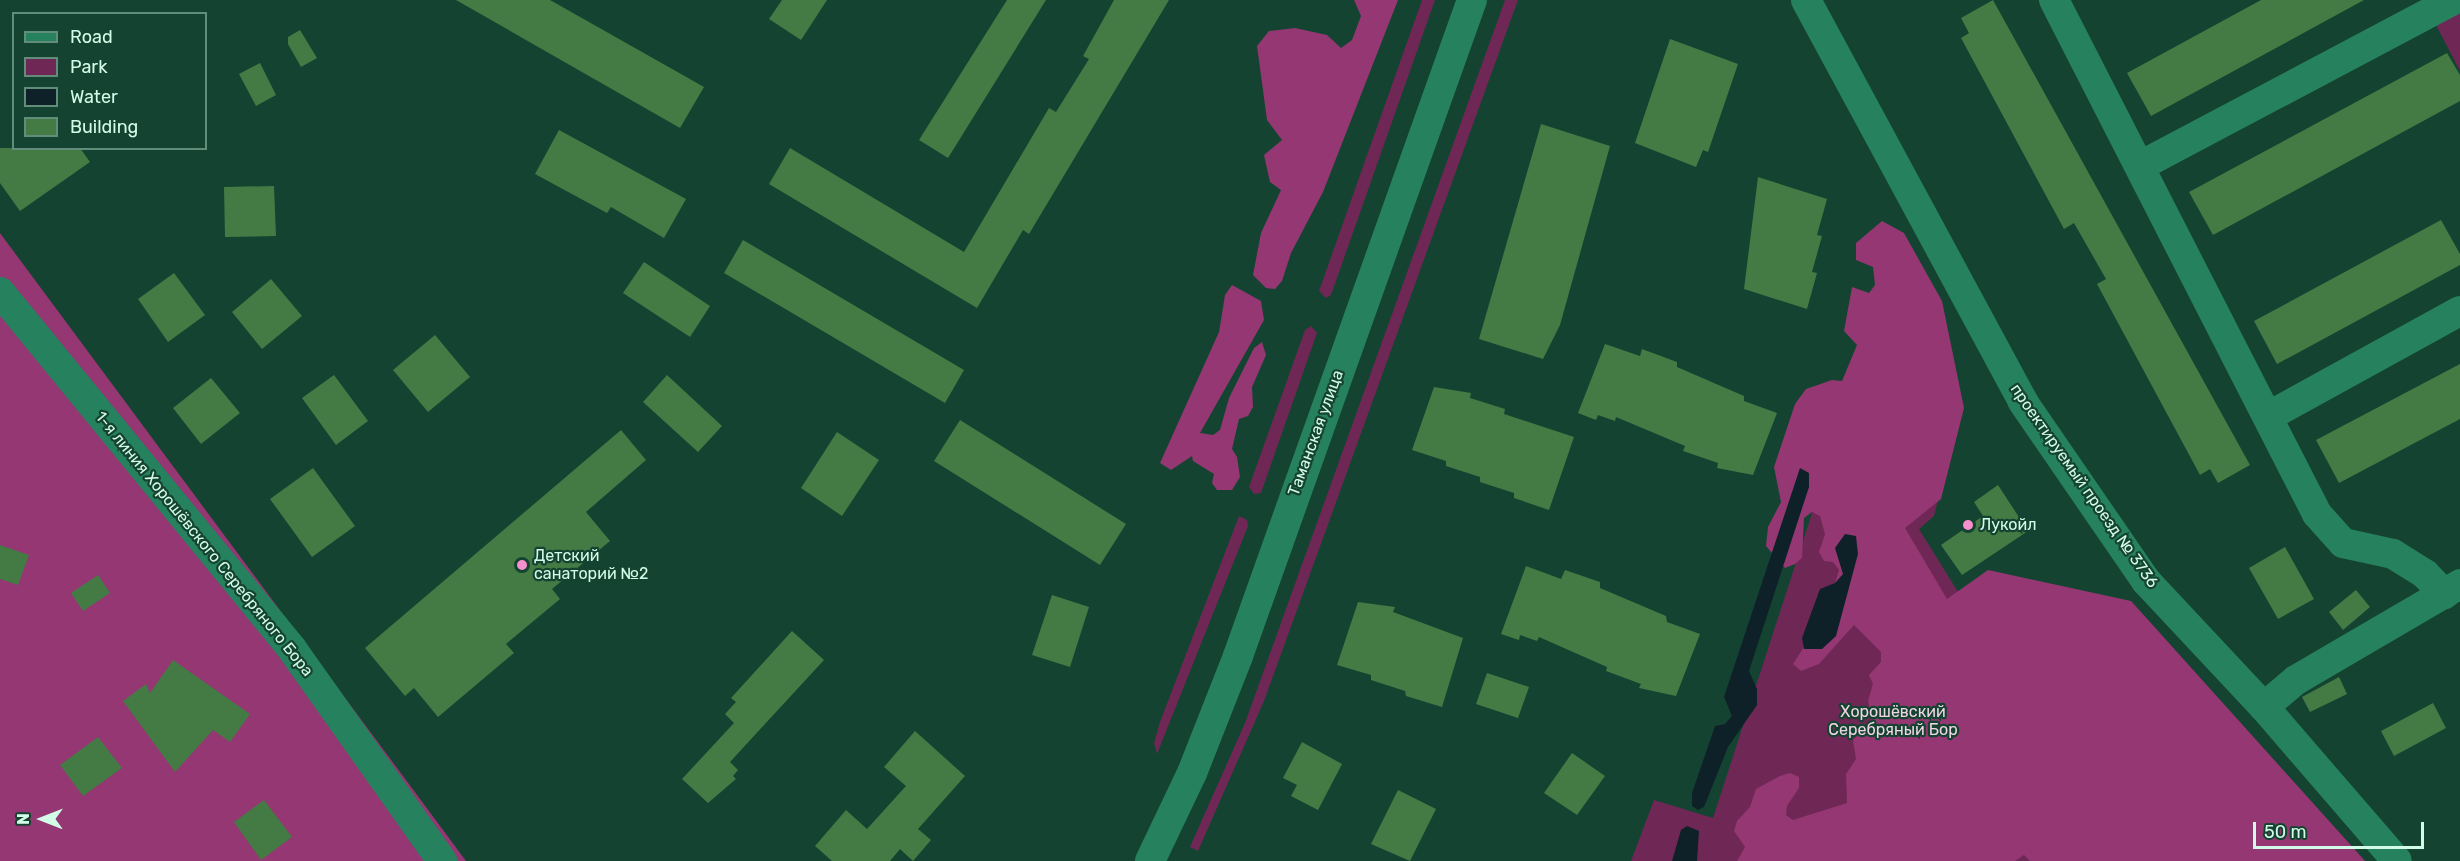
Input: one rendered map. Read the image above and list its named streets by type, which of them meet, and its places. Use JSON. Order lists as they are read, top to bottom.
{
  "streets": {
    "street": ["Таманская улица", "проектируемый проезд № 3736", "1-я линия Хорошёвского Серебряного Бора"]
  },
  "parks": ["Хорошёвский Серебряный Бор"],
  "places": ["Лукойл", "Детский санаторий №2"],
  "legend": [
    "Road",
    "Park",
    "Water",
    "Building"
  ],
  "scale_bar": "50 m",
  "north": "left"
}
